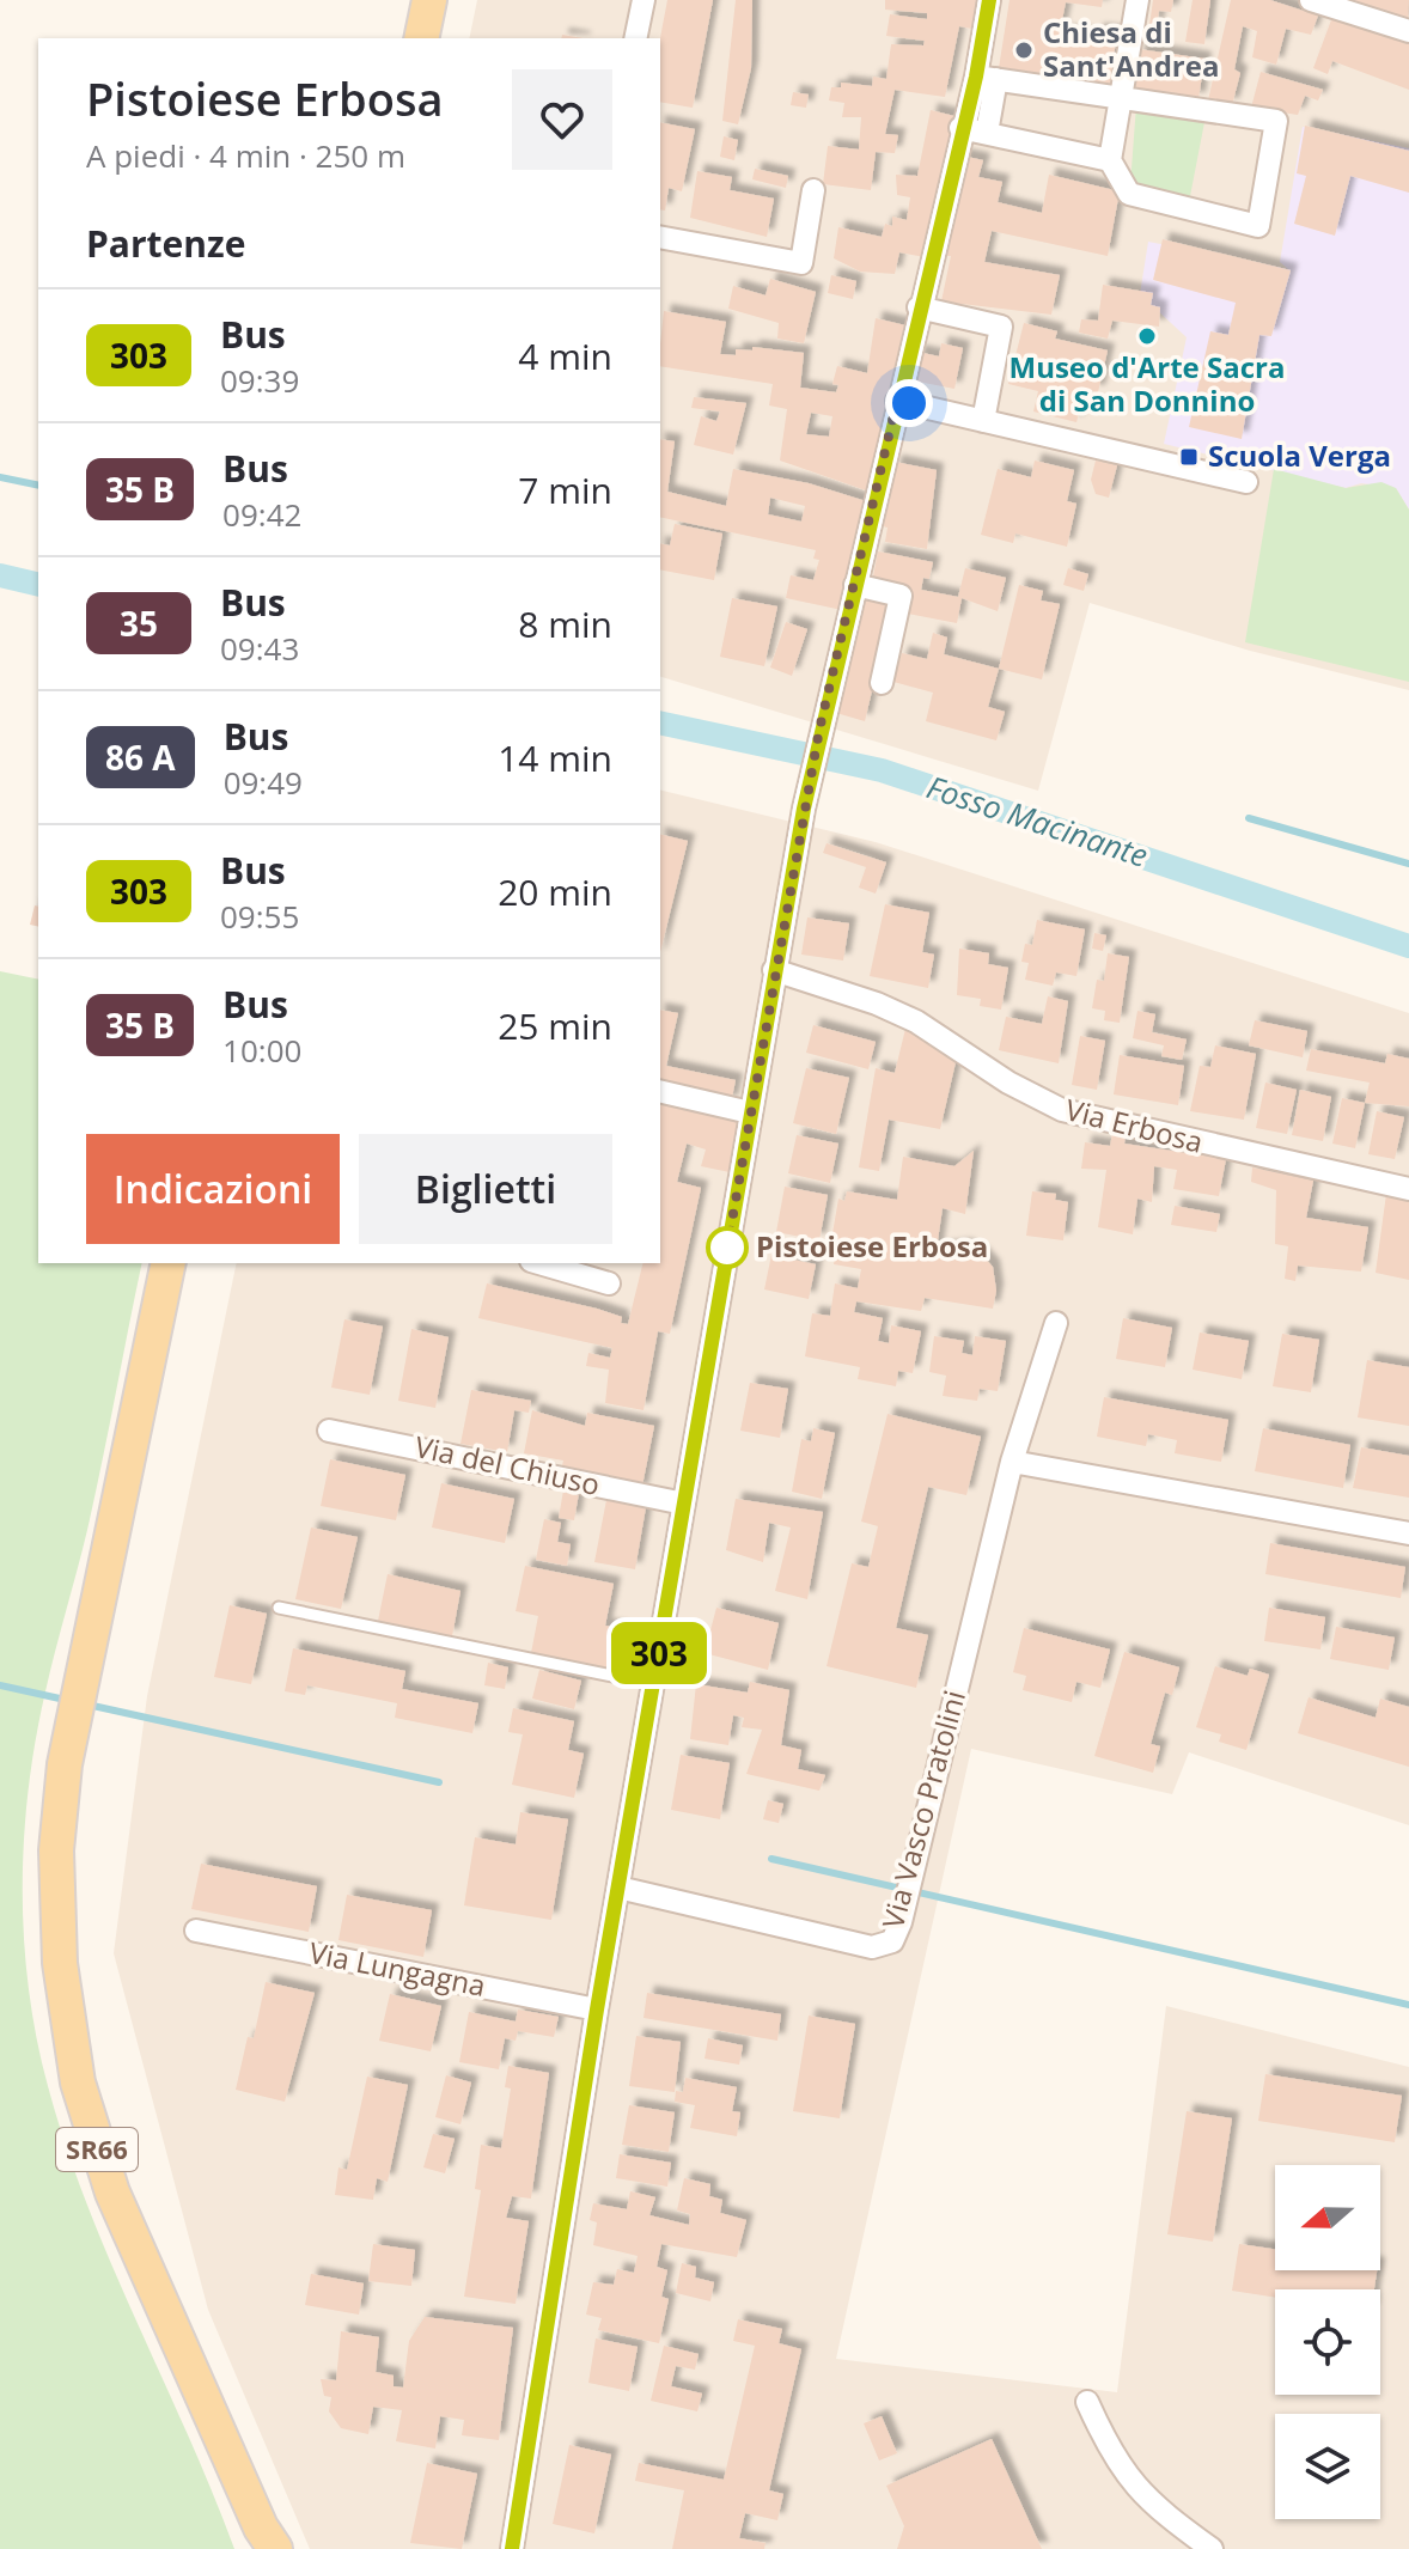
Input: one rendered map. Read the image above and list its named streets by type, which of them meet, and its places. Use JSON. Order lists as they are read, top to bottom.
{
  "streets": {
    "main road": ["SR66"],
    "street": [
      "Via Erbosa",
      "Via del Chiuso",
      "Via Vasco Pratolini",
      "Via Lungagna"
    ]
  },
  "water": ["Fosso Macinante"],
  "places": {
    "other": ["Chiesa di Sant'Andrea", "Museo d'Arte Sacra di San Donnino", "Pistoiese Erbosa"],
    "transit": ["Scuola Verga"]
  },
  "lines": ["bus line 303"],
  "north": "left",
  "page": {
    "on_map": "303",
    "heading": [
      ["Pistoiese Erbosa", "A piedi · 4 min · 250 m"],
      "Partenze"
    ],
    "list": [
      {
        "mark": "303",
        "name": "Bus",
        "note": "09:39",
        "value": "4 min"
      },
      {
        "mark": "35 B",
        "name": "Bus",
        "note": "09:42",
        "value": "7 min"
      },
      {
        "mark": "35",
        "name": "Bus",
        "note": "09:43",
        "value": "8 min"
      },
      {
        "mark": "86 A",
        "name": "Bus",
        "note": "09:49",
        "value": "14 min"
      },
      {
        "mark": "303",
        "name": "Bus",
        "note": "09:55",
        "value": "20 min"
      },
      {
        "mark": "35 B",
        "name": "Bus",
        "note": "10:00",
        "value": "25 min"
      }
    ],
    "buttons": ["Indicazioni", "Biglietti"]
  }
}
